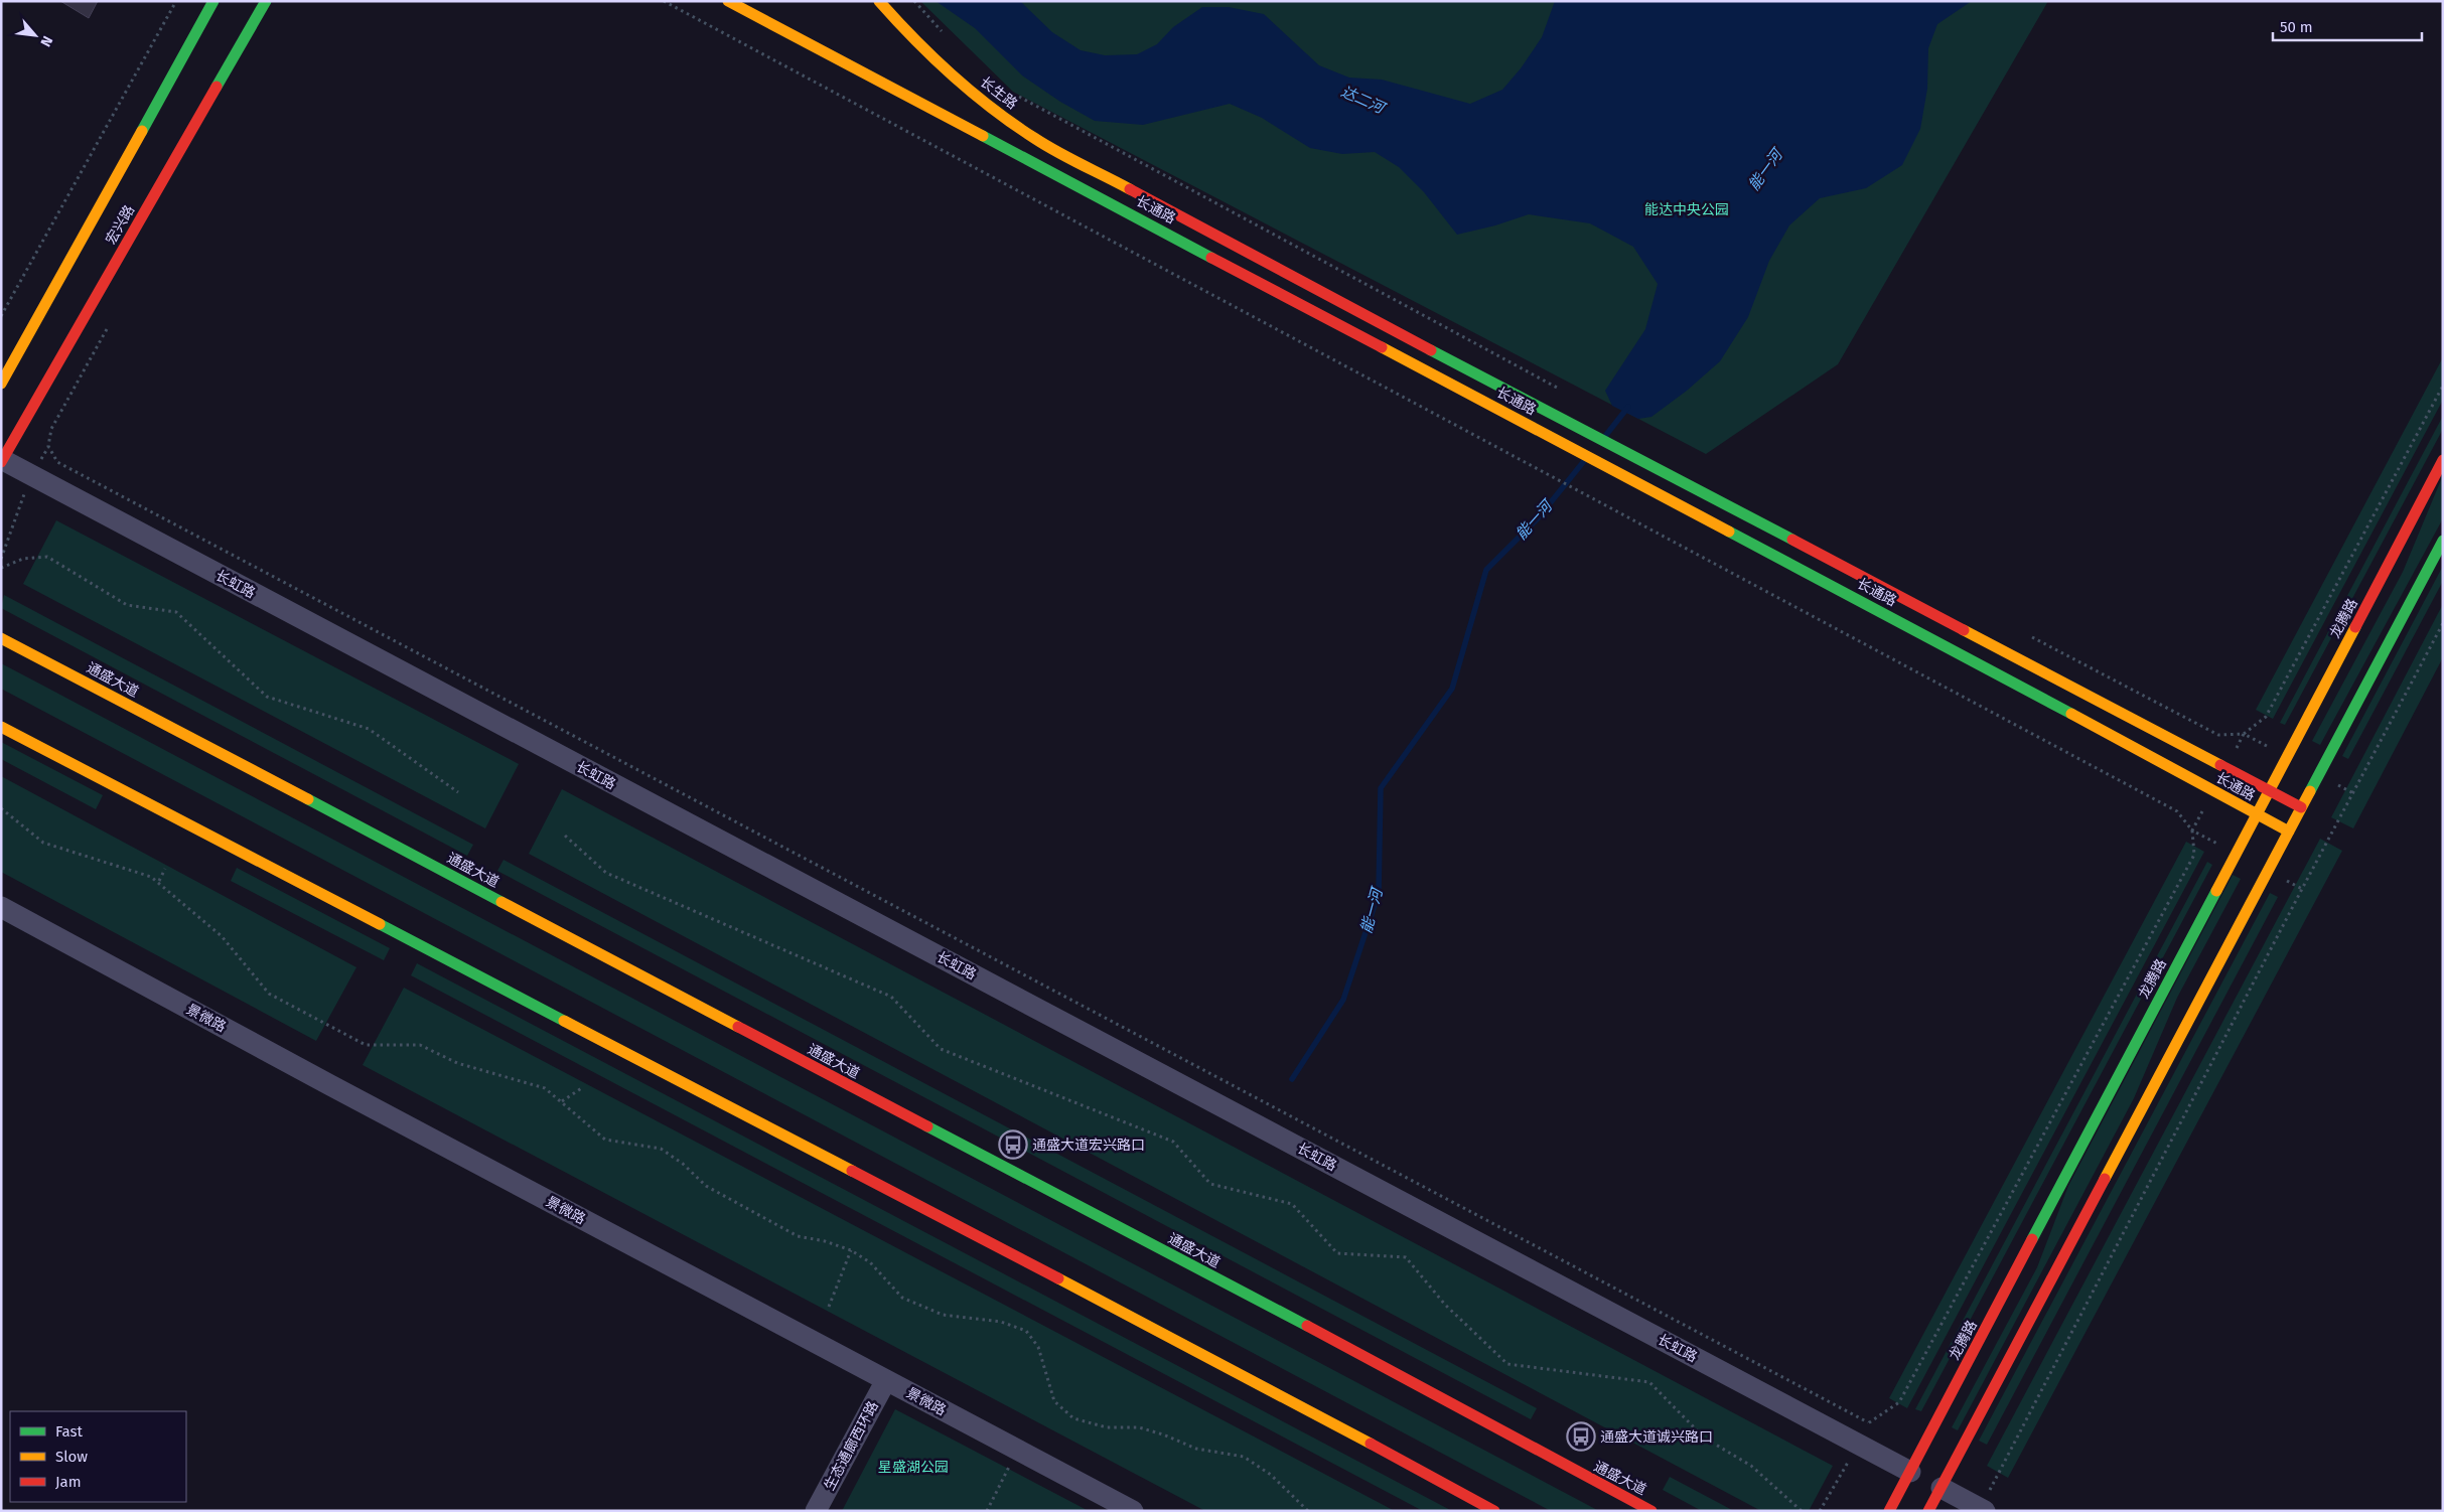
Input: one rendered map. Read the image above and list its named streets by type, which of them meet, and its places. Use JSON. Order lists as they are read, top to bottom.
{
  "streets": {
    "main road": [
      "长生路",
      "长通路",
      "宏兴路",
      "龙腾路",
      "通盛大道"
    ],
    "street": ["长虹路", "景微路", "生态通廊西环路"]
  },
  "crossings": [
    ["长生路", "长通路"],
    ["长通路", "龙腾路"],
    ["宏兴路", "长虹路"],
    ["长虹路", "龙腾路"],
    ["景微路", "生态通廊西环路"]
  ],
  "water": ["达二河", "能一河"],
  "parks": ["能达中央公园", "星盛湖公园"],
  "places": {
    "bus stop": ["通盛大道宏兴路口", "通盛大道诚兴路口"]
  },
  "legend": ["Fast", "Slow", "Jam"],
  "scale_bar": "50 m",
  "north": "bottom right"
}
